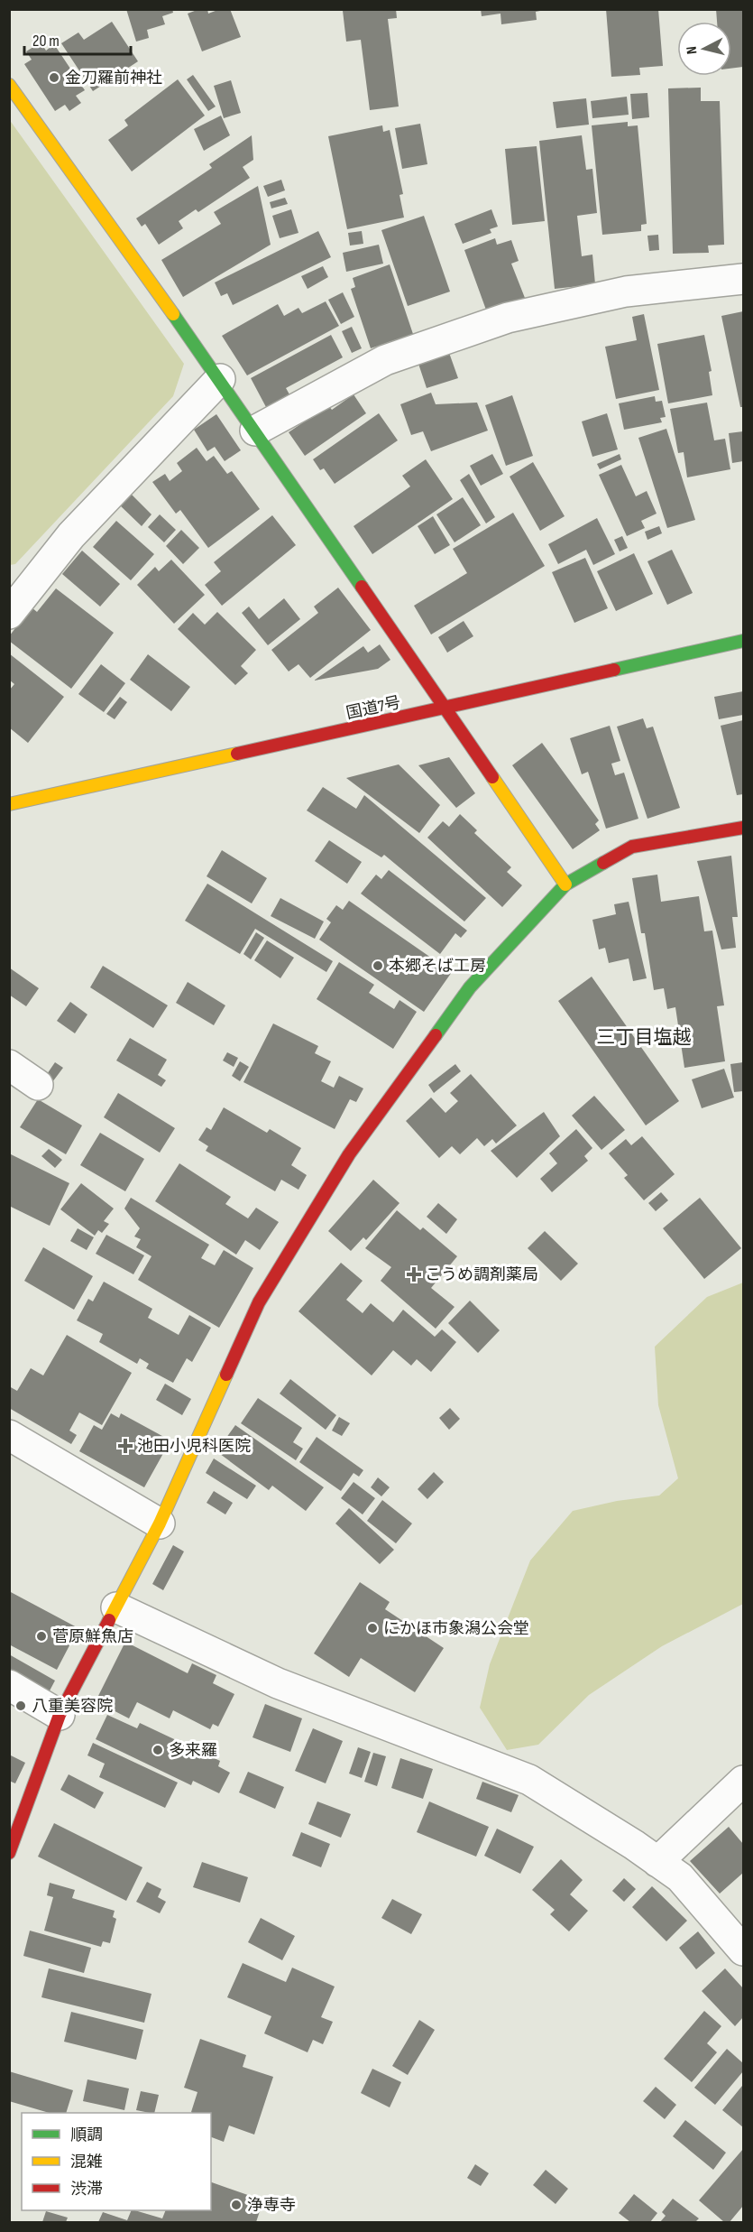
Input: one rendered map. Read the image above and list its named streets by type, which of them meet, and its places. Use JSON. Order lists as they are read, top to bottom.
{
  "streets": {
    "main road": ["国道7号"]
  },
  "districts": ["三丁目塩越"],
  "places": {
    "other": [
      "金刀羅前神社",
      "本郷そば工房",
      "にかほ市象潟公会堂",
      "菅原鮮魚店",
      "八重美容院",
      "多来羅",
      "浄専寺"
    ],
    "health": ["こうめ調剤薬局", "池田小児科医院"]
  },
  "legend": ["順調", "混雑", "渋滞"],
  "scale_bar": "20 m",
  "north": "left"
}
